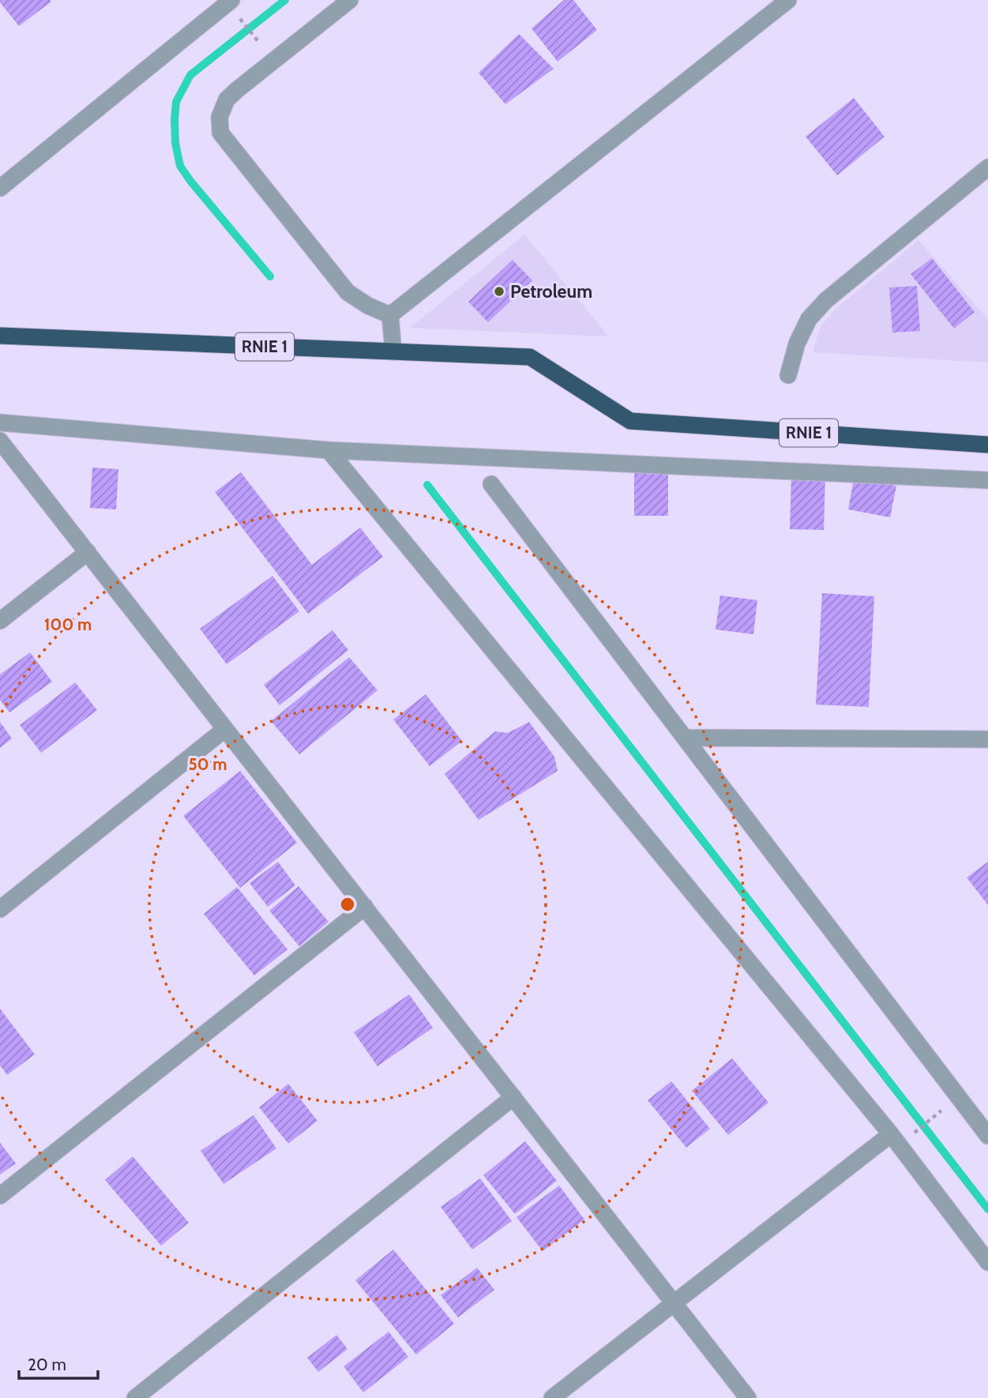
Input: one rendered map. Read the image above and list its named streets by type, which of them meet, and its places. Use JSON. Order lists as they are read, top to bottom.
{
  "streets": {
    "highway": ["RNIE 1"]
  },
  "places": ["Petroleum"],
  "scale_bar": "20 m",
  "rings": ["100 m", "50 m"]
}
